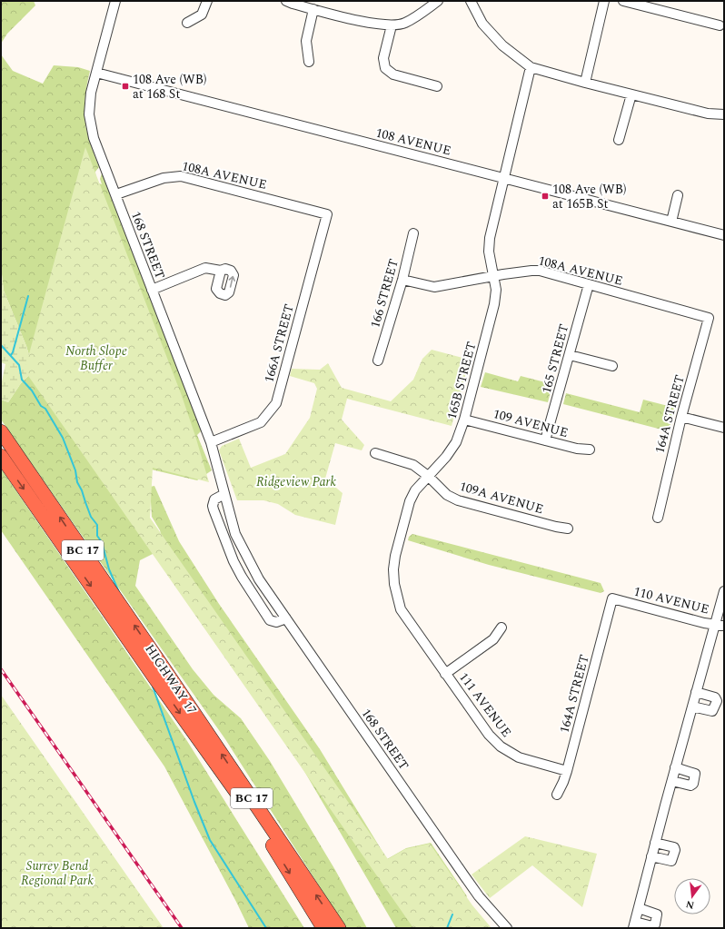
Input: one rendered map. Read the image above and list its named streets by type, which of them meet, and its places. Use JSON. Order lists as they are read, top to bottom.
{
  "streets": {
    "highway": ["BC 17", "HIGHWAY 17"],
    "street": [
      "108 AVENUE",
      "108A AVENUE",
      "168 STREET",
      "166 STREET",
      "166A STREET",
      "165 STREET",
      "165B STREET",
      "164A STREET",
      "109 AVENUE",
      "109A AVENUE",
      "110 AVENUE",
      "111 AVENUE"
    ]
  },
  "crossings": [
    ["108 AVENUE", "168 STREET"],
    ["108 AVENUE", "165B STREET"],
    ["108A AVENUE", "168 STREET"],
    ["108A AVENUE", "166 STREET"],
    ["108A AVENUE", "166A STREET"],
    ["108A AVENUE", "165 STREET"],
    ["108A AVENUE", "165B STREET"],
    ["108A AVENUE", "164A STREET"],
    ["168 STREET", "166A STREET"],
    ["165 STREET", "109 AVENUE"],
    ["165B STREET", "109 AVENUE"],
    ["165B STREET", "109A AVENUE"],
    ["165B STREET", "111 AVENUE"],
    ["164A STREET", "110 AVENUE"],
    ["164A STREET", "111 AVENUE"]
  ],
  "parks": ["North Slope Buffer", "Ridgeview Park", "Surrey Bend Regional Park"],
  "places": {
    "transit": ["108 Ave (WB) at 168 St", "108 Ave (WB) at 165B St"]
  },
  "north": "bottom"
}
